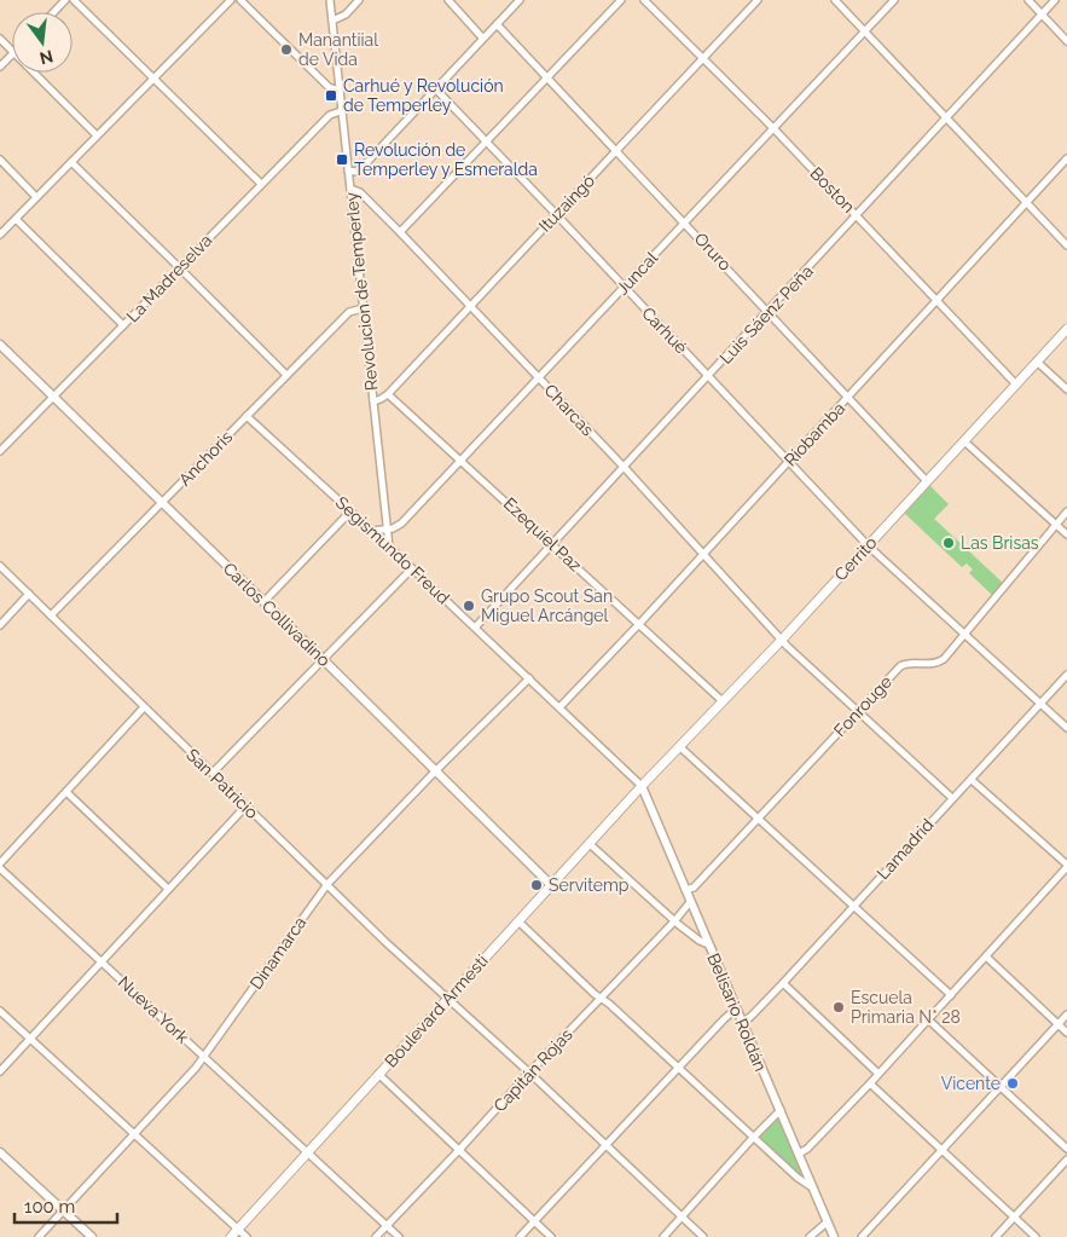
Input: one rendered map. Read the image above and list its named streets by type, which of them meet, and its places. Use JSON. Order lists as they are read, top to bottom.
{
  "streets": {
    "main road": ["Cerrito", "Boulevard Armesti"],
    "street": [
      "Boston",
      "Ituzaingó",
      "Oruro",
      "Juncal",
      "La Madreselva",
      "Revolucion de Temperley",
      "Luis Sáenz Peña",
      "Carhué",
      "Charcas",
      "Riobamba",
      "Anchoris",
      "Ezequiel Paz",
      "Segismundo Freud",
      "Carlos Collivadino",
      "Fonrouge",
      "San Patricio",
      "Lamadrid",
      "Dinamarca",
      "Nueva York",
      "Belisario Roldán",
      "Capitán Rojas"
    ]
  },
  "crossings": [
    ["Boston", "Ituzaingó"],
    ["Boston", "Juncal"],
    ["Boston", "Luis Sáenz Peña"],
    ["Boston", "Riobamba"],
    ["Boston", "Cerrito"],
    ["Ituzaingó", "Oruro"],
    ["Ituzaingó", "Revolucion de Temperley"],
    ["Ituzaingó", "Carhué"],
    ["Ituzaingó", "Charcas"],
    ["Ituzaingó", "Ezequiel Paz"],
    ["Oruro", "Juncal"],
    ["Oruro", "Luis Sáenz Peña"],
    ["Oruro", "Riobamba"],
    ["Oruro", "Cerrito"],
    ["Juncal", "Revolucion de Temperley"],
    ["Juncal", "Carhué"],
    ["Juncal", "Charcas"],
    ["Juncal", "Ezequiel Paz"],
    ["La Madreselva", "Revolucion de Temperley"],
    ["La Madreselva", "Carlos Collivadino"],
    ["Revolucion de Temperley", "Charcas"],
    ["Revolucion de Temperley", "Anchoris"],
    ["Revolucion de Temperley", "Segismundo Freud"],
    ["Luis Sáenz Peña", "Carhué"],
    ["Luis Sáenz Peña", "Charcas"],
    ["Luis Sáenz Peña", "Ezequiel Paz"],
    ["Luis Sáenz Peña", "Segismundo Freud"],
    ["Carhué", "Riobamba"],
    ["Carhué", "Cerrito"],
    ["Carhué", "Fonrouge"],
    ["Carhué", "Lamadrid"],
    ["Charcas", "Riobamba"],
    ["Charcas", "Cerrito"],
    ["Charcas", "Fonrouge"],
    ["Charcas", "Lamadrid"],
    ["Riobamba", "Ezequiel Paz"],
    ["Riobamba", "Segismundo Freud"],
    ["Anchoris", "Segismundo Freud"],
    ["Anchoris", "Carlos Collivadino"],
    ["Anchoris", "San Patricio"],
    ["Ezequiel Paz", "Cerrito"],
    ["Segismundo Freud", "Cerrito"],
    ["Segismundo Freud", "Dinamarca"],
    ["Segismundo Freud", "Boulevard Armesti"],
    ["Segismundo Freud", "Belisario Roldán"],
    ["Cerrito", "Boulevard Armesti"],
    ["Cerrito", "Belisario Roldán"],
    ["Carlos Collivadino", "Dinamarca"],
    ["Carlos Collivadino", "Boulevard Armesti"],
    ["Fonrouge", "Belisario Roldán"],
    ["San Patricio", "Dinamarca"],
    ["San Patricio", "Boulevard Armesti"],
    ["San Patricio", "Capitán Rojas"],
    ["Lamadrid", "Belisario Roldán"],
    ["Dinamarca", "Nueva York"],
    ["Nueva York", "Boulevard Armesti"],
    ["Nueva York", "Capitán Rojas"],
    ["Boulevard Armesti", "Belisario Roldán"],
    ["Belisario Roldán", "Capitán Rojas"]
  ],
  "places": {
    "other": [
      "Manantiial de Vida",
      "Las Brisas",
      "Grupo Scout San Miguel Arcángel",
      "Servitemp",
      "Escuela Primaria N* 28",
      "Vicente"
    ],
    "transit": ["Carhué y Revolución de Temperley", "Revolución de Temperley y Esmeralda"]
  },
  "scale_bar": "100 m",
  "north": "bottom"
}
